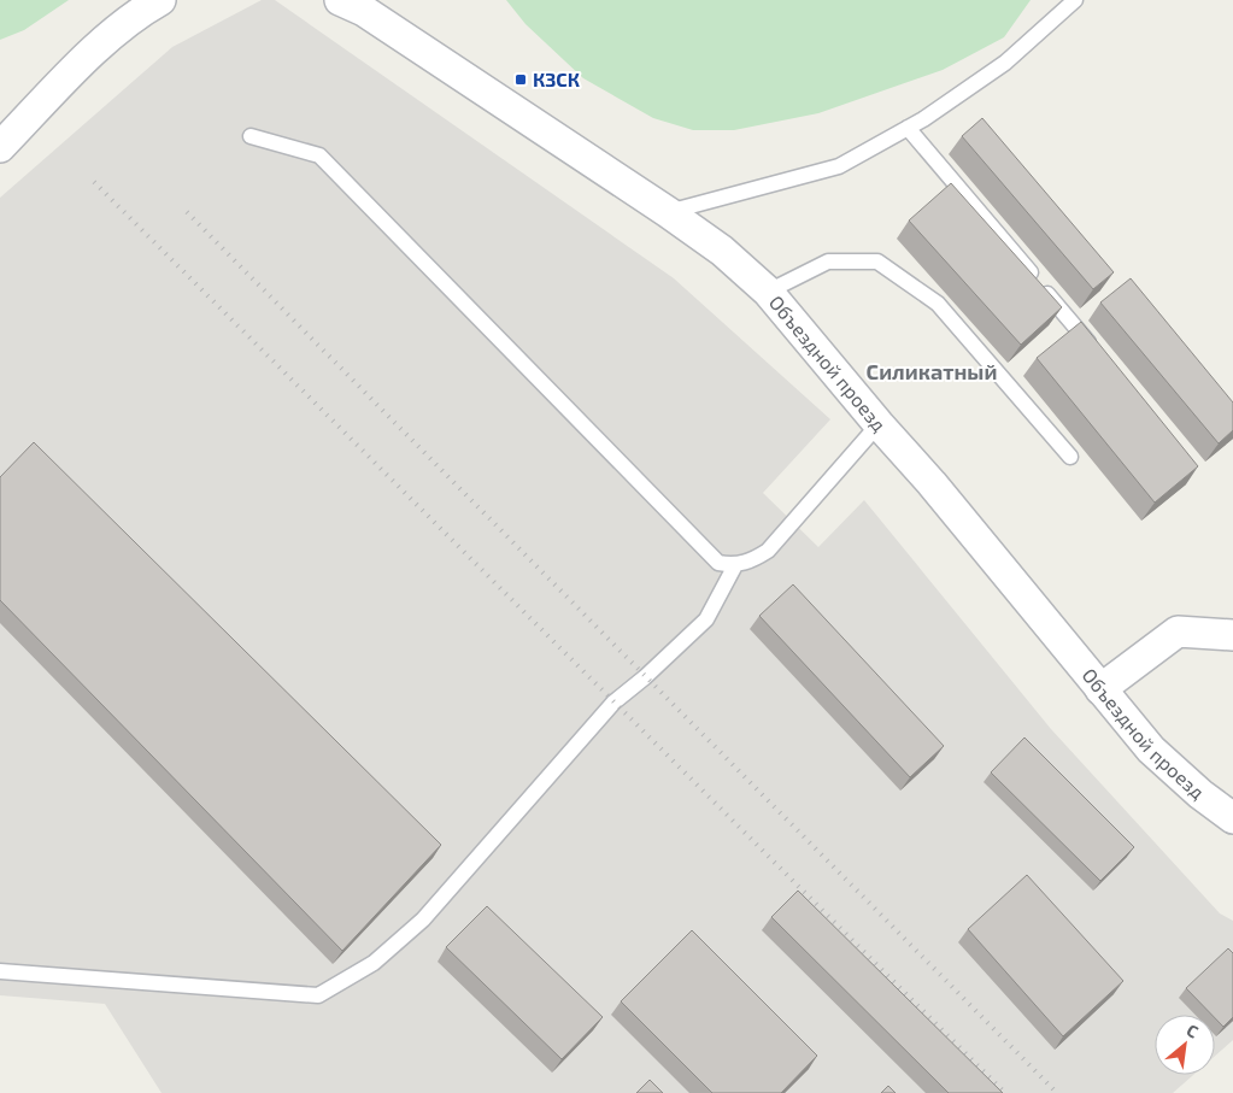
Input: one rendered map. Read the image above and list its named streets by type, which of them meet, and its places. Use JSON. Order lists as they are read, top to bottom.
{
  "streets": {
    "street": ["Объездной проезд"]
  },
  "districts": ["Силикатный"],
  "places": {
    "transit": ["КЗСК"]
  },
  "north": "top right"
}
